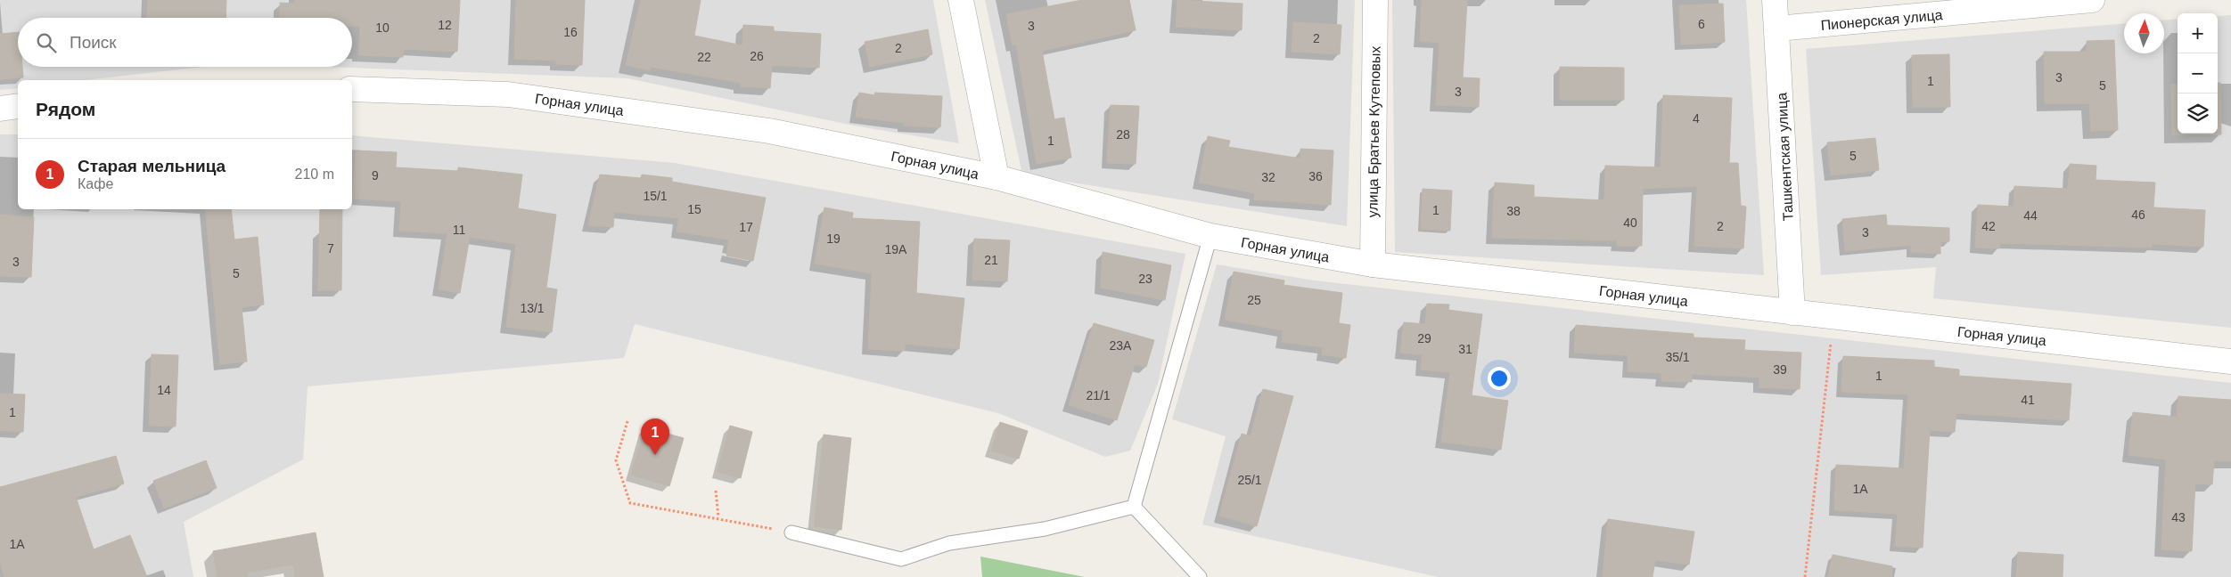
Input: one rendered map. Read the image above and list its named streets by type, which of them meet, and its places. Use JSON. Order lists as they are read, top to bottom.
{
  "streets": {
    "street": [
      "Пионерская улица",
      "Горная улица",
      "улица Братьев Кутеповых",
      "Ташкентская улица"
    ]
  },
  "crossings": [
    ["Пионерская улица", "Ташкентская улица"],
    ["Горная улица", "улица Братьев Кутеповых"],
    ["Горная улица", "Ташкентская улица"]
  ],
  "house_numbers": [
    "6",
    "12",
    "3",
    "10",
    "16",
    "2",
    "2",
    "26",
    "22",
    "3",
    "1",
    "5",
    "3",
    "4",
    "28",
    "1",
    "5",
    "9",
    "36",
    "32",
    "15/1",
    "15",
    "1",
    "38",
    "46",
    "44",
    "40",
    "2",
    "42",
    "17",
    "11",
    "3",
    "19",
    "7",
    "19А",
    "21",
    "3",
    "5",
    "23",
    "25",
    "13/1",
    "29",
    "23А",
    "31",
    "35/1",
    "39",
    "1",
    "14",
    "21/1",
    "41",
    "1",
    "25/1",
    "1А",
    "43",
    "1А"
  ],
  "north": "top",
  "page": {
    "map_buttons": ["+", "−"],
    "search": "Поиск",
    "heading": "Рядом",
    "list": [
      {
        "mark": "1",
        "name": "Старая мельница",
        "note": "Кафе",
        "value": "210 m"
      }
    ],
    "pins": "1"
  }
}
